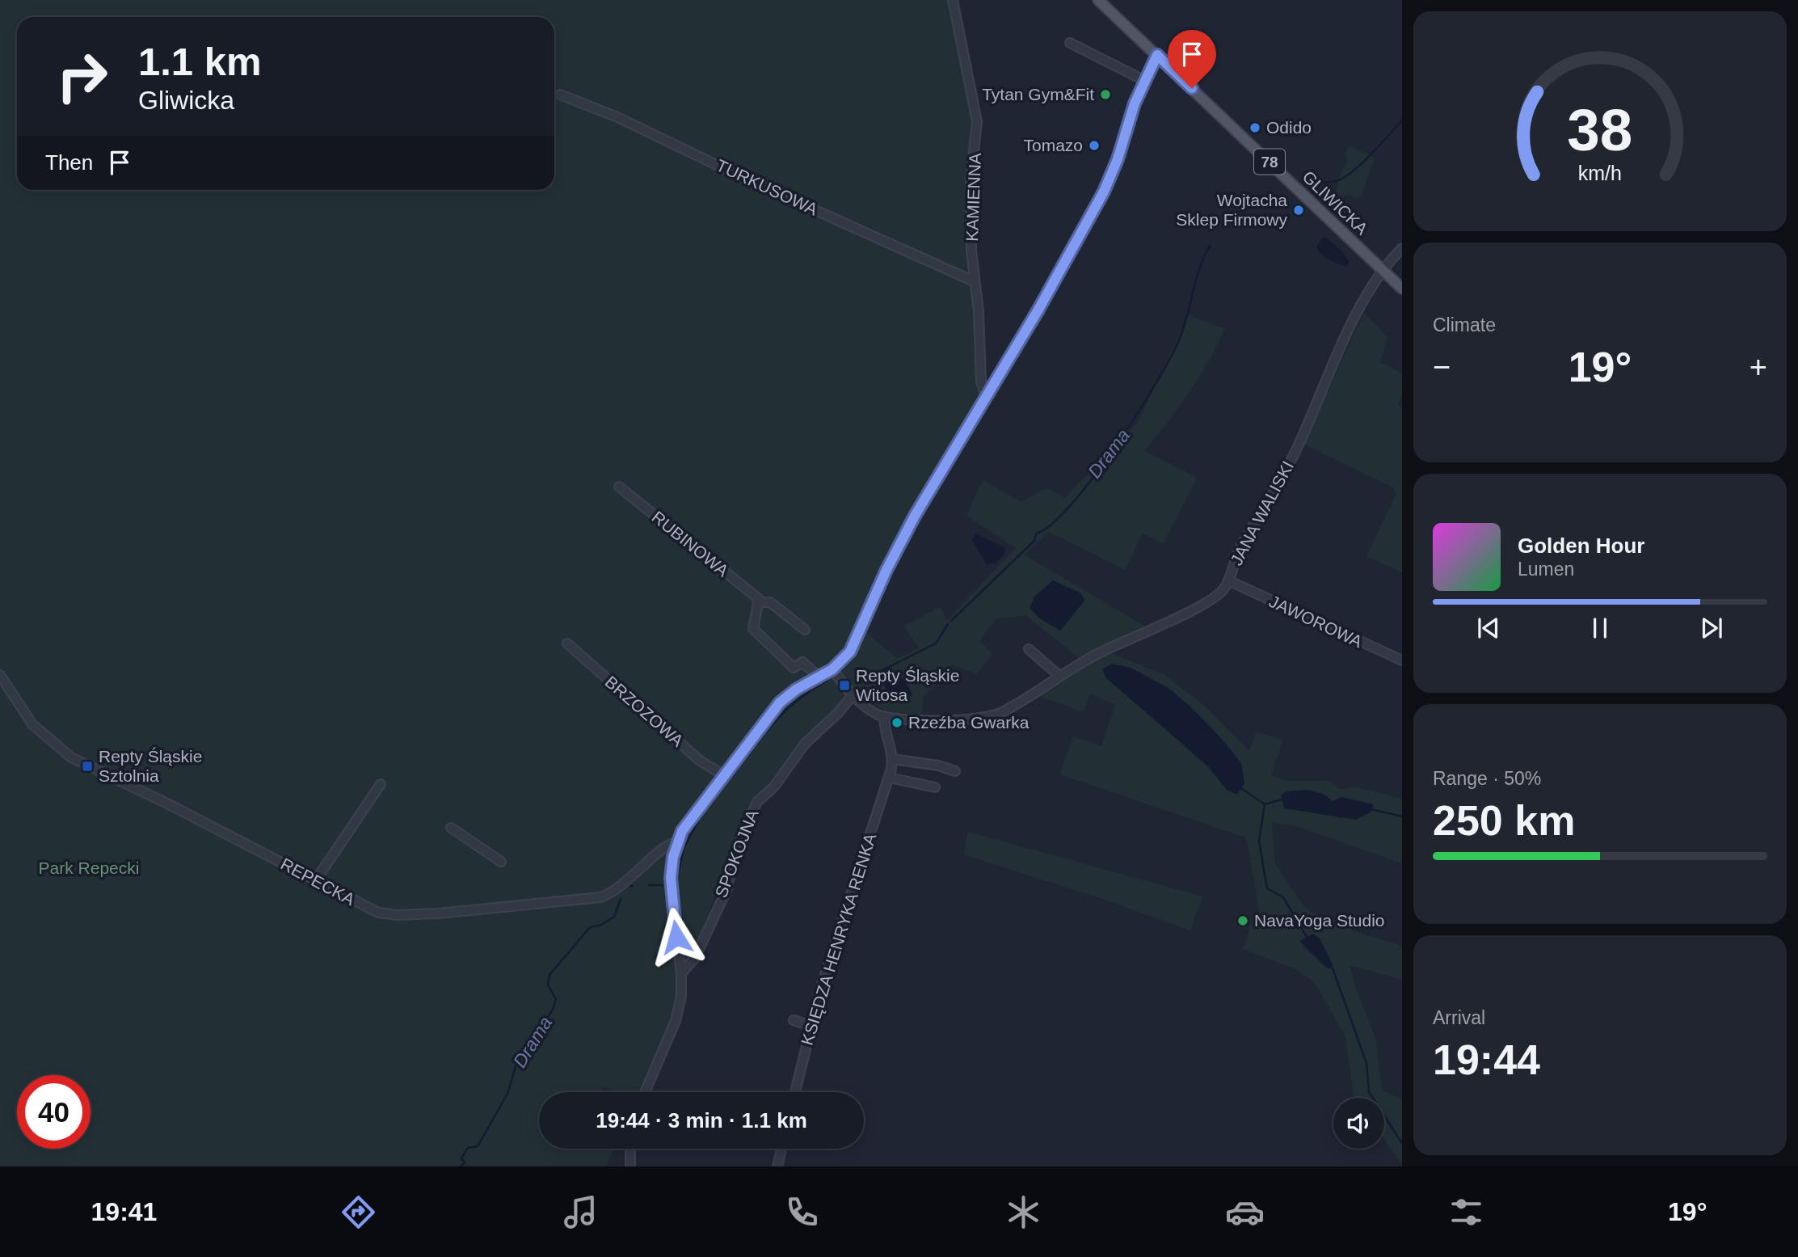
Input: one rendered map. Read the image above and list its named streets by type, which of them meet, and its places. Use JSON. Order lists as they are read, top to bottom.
{
  "streets": {
    "main road": ["78", "GLIWICKA"],
    "street": [
      "TURKUSOWA",
      "KAMIENNA",
      "JANA WALISKI",
      "RUBINOWA",
      "JAWOROWA",
      "BRZOZOWA",
      "SPOKOJNA",
      "REPECKA",
      "KSIĘDZA HENRYKA RENKA"
    ]
  },
  "crossings": [
    ["TURKUSOWA", "KAMIENNA"],
    ["GLIWICKA", "JANA WALISKI"],
    ["JANA WALISKI", "JAWOROWA"],
    ["JANA WALISKI", "KSIĘDZA HENRYKA RENKA"]
  ],
  "water": ["Drama"],
  "parks": ["Park Repecki"],
  "places": {
    "other": [
      "Tytan Gym&Fit",
      "Odido",
      "Tomazo",
      "Wojtacha Sklep Firmowy",
      "Rzeźba Gwarka",
      "NavaYoga Studio"
    ],
    "transit": ["Repty Śląskie Witosa", "Repty Śląskie Sztolnia"]
  },
  "page": {
    "turn": ["1.1 km", "Gliwicka"],
    "then": "Then",
    "tile": [
      "Climate",
      ["Range · 50%", "250 km"],
      ["Arrival", "19:44"]
    ],
    "heat": ["−", "19°", "+"],
    "song": ["Golden Hour", "Lumen"],
    "limit": "40",
    "trip": "19:44 · 3 min · 1.1 km",
    "tabs": ["19:41", "19°"],
    "gauge": ["38", "km/h"]
  }
}
